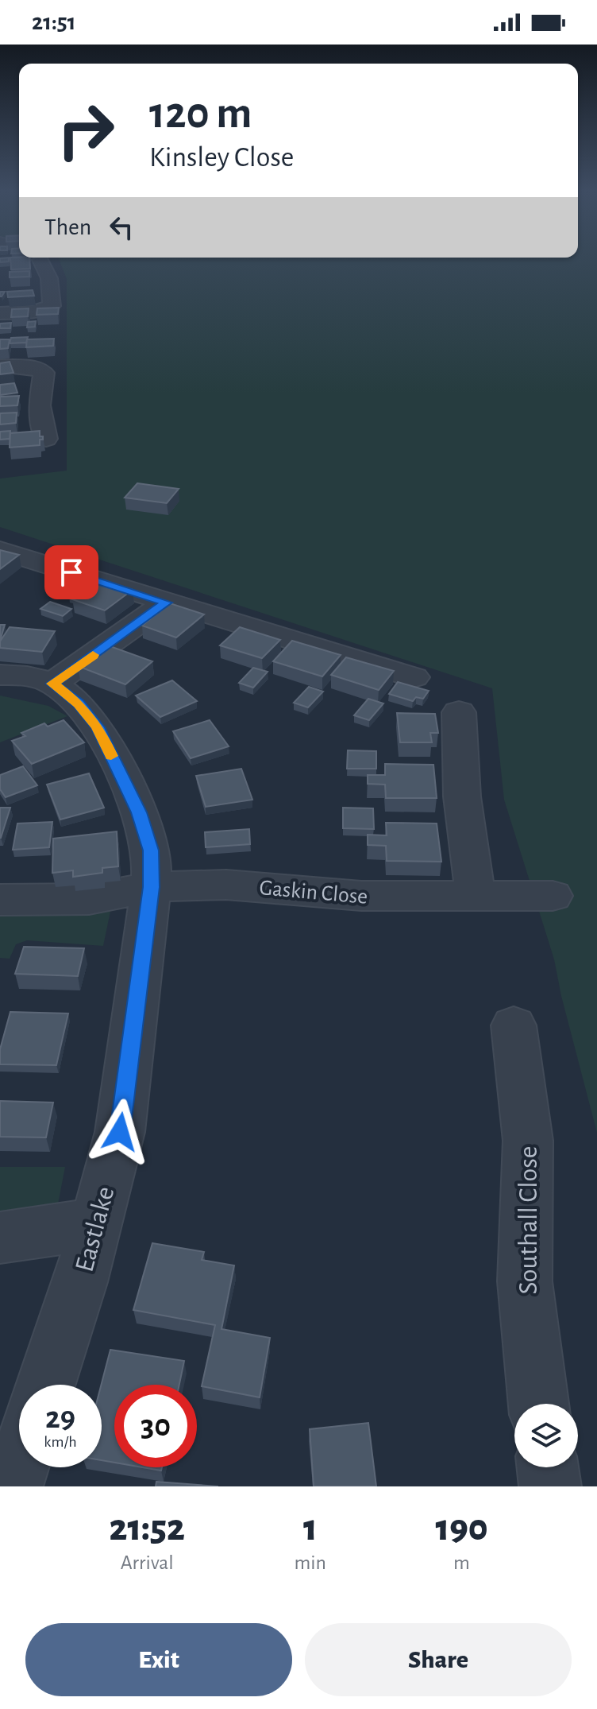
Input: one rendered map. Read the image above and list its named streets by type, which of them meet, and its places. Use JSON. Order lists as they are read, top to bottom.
{
  "streets": {
    "street": ["Gaskin Close", "Southall Close", "Eastlake"]
  },
  "crossings": [
    ["Gaskin Close", "Eastlake"]
  ],
  "page": {
    "status": "21:51",
    "turn": ["120 m", "Kinsley Close"],
    "then": "Then",
    "speed": "29 km/h",
    "limit": "30",
    "eta": [
      "21:52",
      "Arrival",
      "1",
      "min",
      "190",
      "m"
    ],
    "buttons": ["Exit", "Share"]
  }
}
